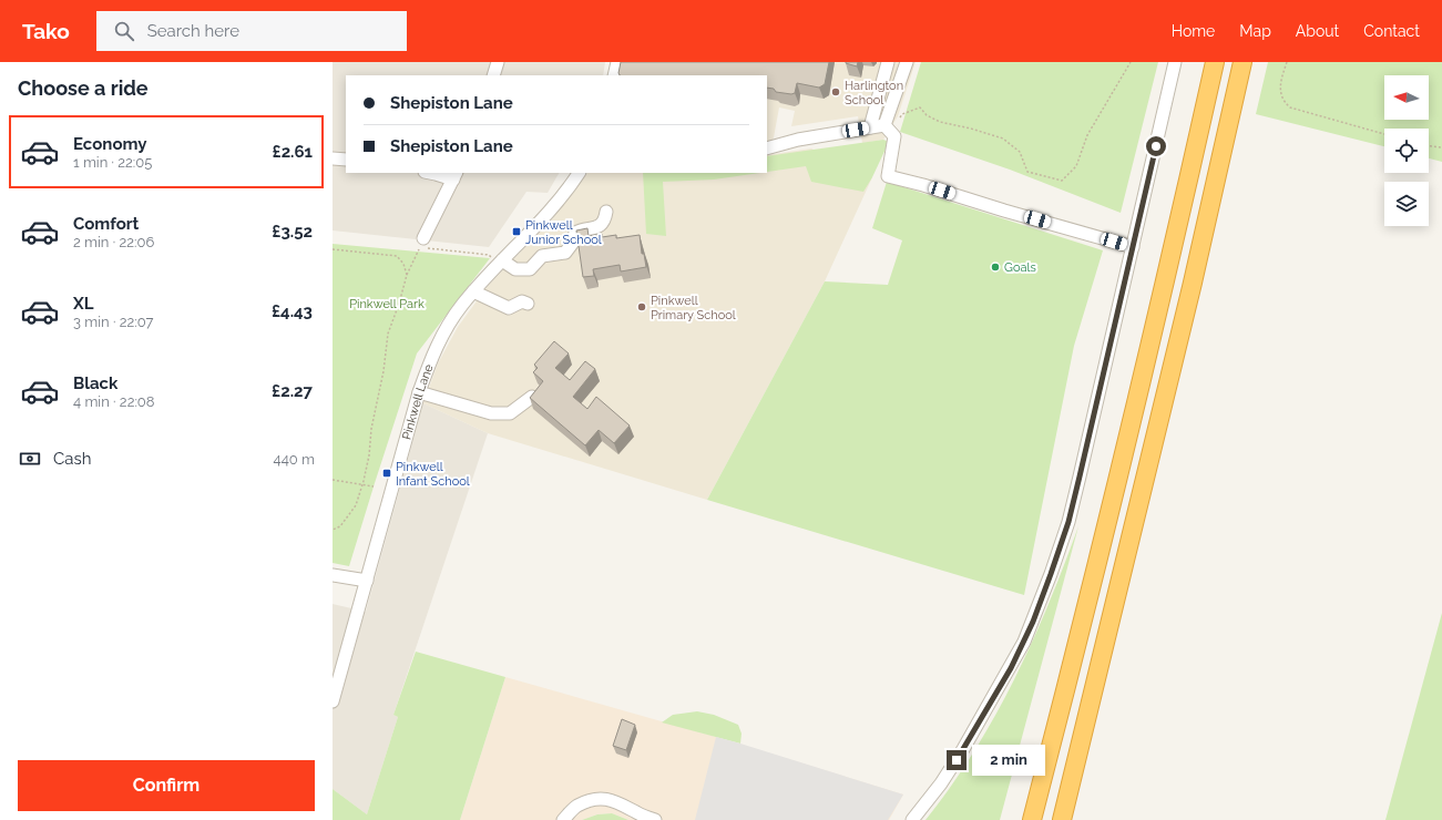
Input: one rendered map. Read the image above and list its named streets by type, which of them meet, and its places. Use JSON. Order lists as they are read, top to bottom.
{
  "streets": {
    "street": ["Pinkwell Lane"]
  },
  "parks": ["Pinkwell Park"],
  "places": {
    "other": ["Harlington School", "Goals", "Pinkwell Primary School"],
    "transit": ["Pinkwell Junior School", "Pinkwell Infant School"]
  },
  "north": "left",
  "page": {
    "header": "Tako",
    "search": "Search here",
    "nav": [
      "Home",
      "Map",
      "About",
      "Contact"
    ],
    "heading": "Choose a ride",
    "banner": ["Shepiston Lane", "Shepiston Lane"],
    "list": [
      {
        "name": "Economy",
        "note": "1 min · 22:05",
        "value": "£2.61"
      },
      {
        "name": "Comfort",
        "note": "2 min · 22:06",
        "value": "£3.52"
      },
      {
        "name": "XL",
        "note": "3 min · 22:07",
        "value": "£4.43"
      },
      {
        "name": "Black",
        "note": "4 min · 22:08",
        "value": "£2.27"
      }
    ],
    "pay": ["Cash", "440 m"],
    "bubble": "2 min",
    "buttons": "Confirm"
  }
}
